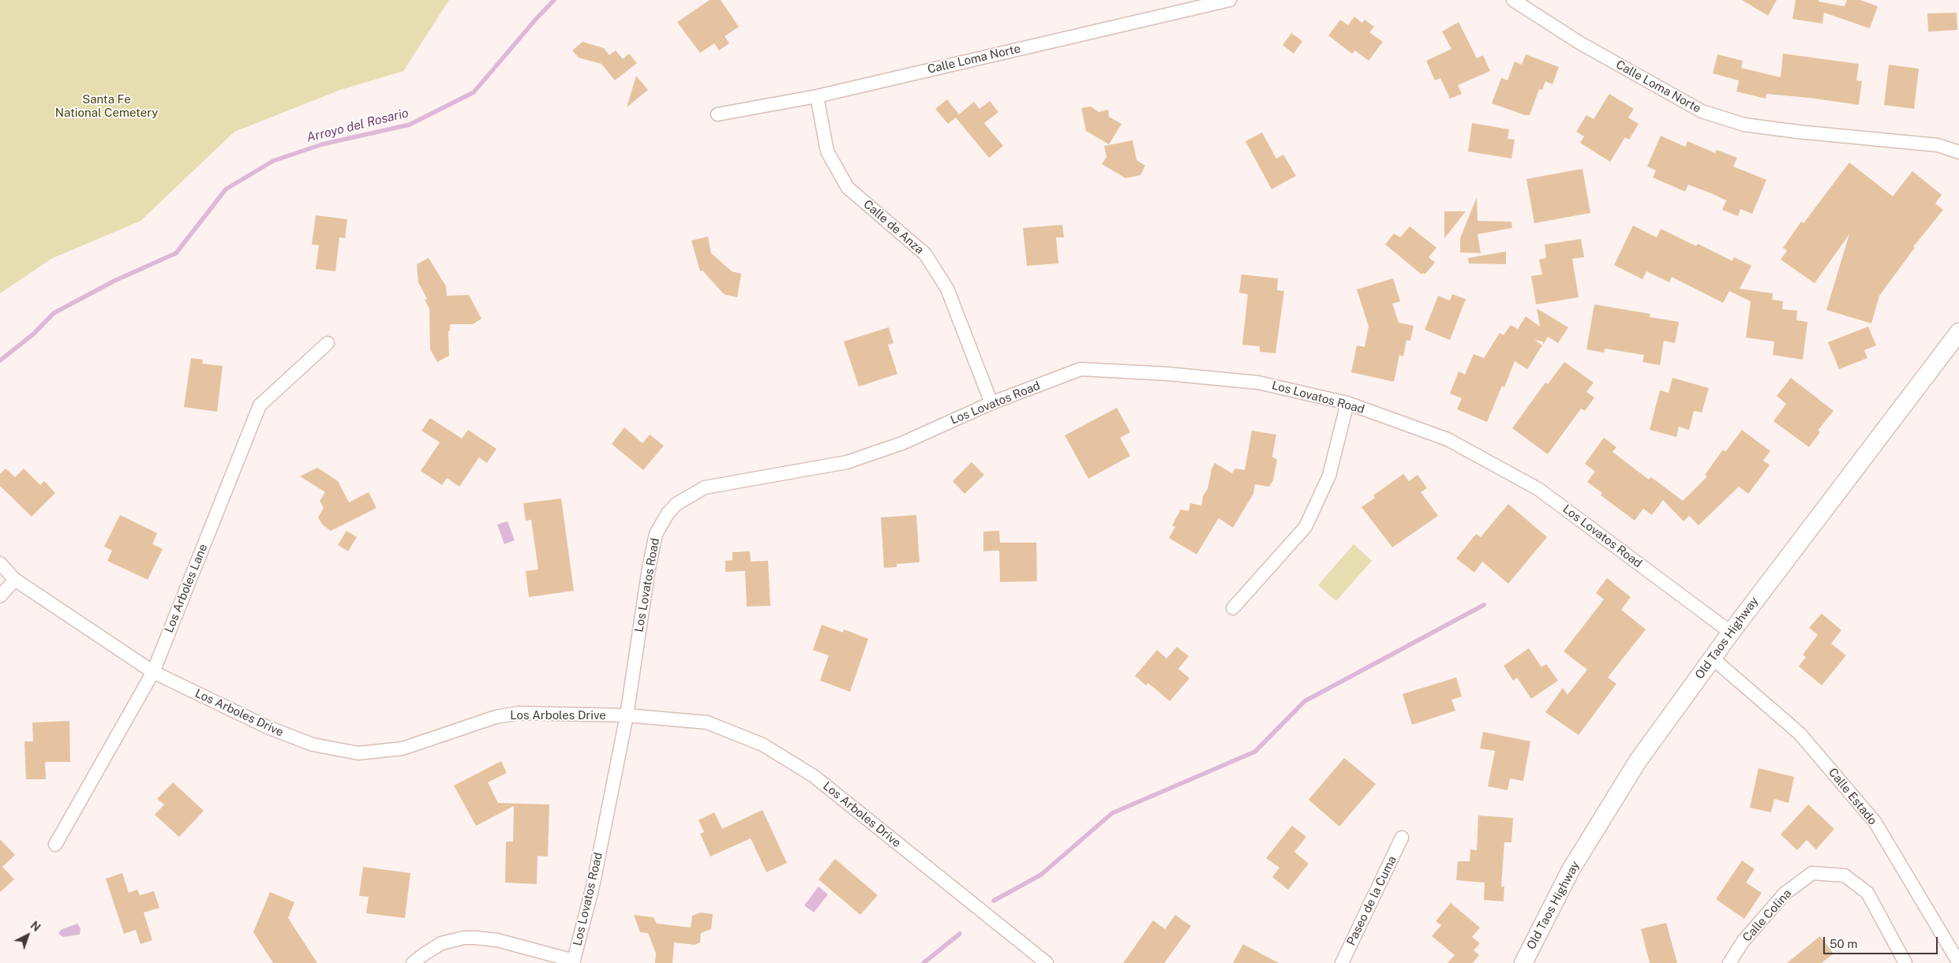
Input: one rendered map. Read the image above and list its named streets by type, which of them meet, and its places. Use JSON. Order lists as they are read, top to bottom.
{
  "streets": {
    "street": [
      "Calle Loma Norte",
      "Calle de Anza",
      "Los Lovatos Road",
      "Los Arboles Lane",
      "Old Taos Highway",
      "Los Arboles Drive",
      "Calle Estado",
      "Paseo de la Cuma",
      "Calle Colina"
    ]
  },
  "crossings": [
    ["Calle Loma Norte", "Calle de Anza"],
    ["Calle de Anza", "Los Lovatos Road"],
    ["Los Lovatos Road", "Old Taos Highway"],
    ["Los Lovatos Road", "Los Arboles Drive"],
    ["Los Arboles Lane", "Los Arboles Drive"],
    ["Old Taos Highway", "Calle Estado"]
  ],
  "water": ["Arroyo del Rosario"],
  "parks": ["Santa Fe National Cemetery"],
  "scale_bar": "50 m",
  "north": "top right"
}
